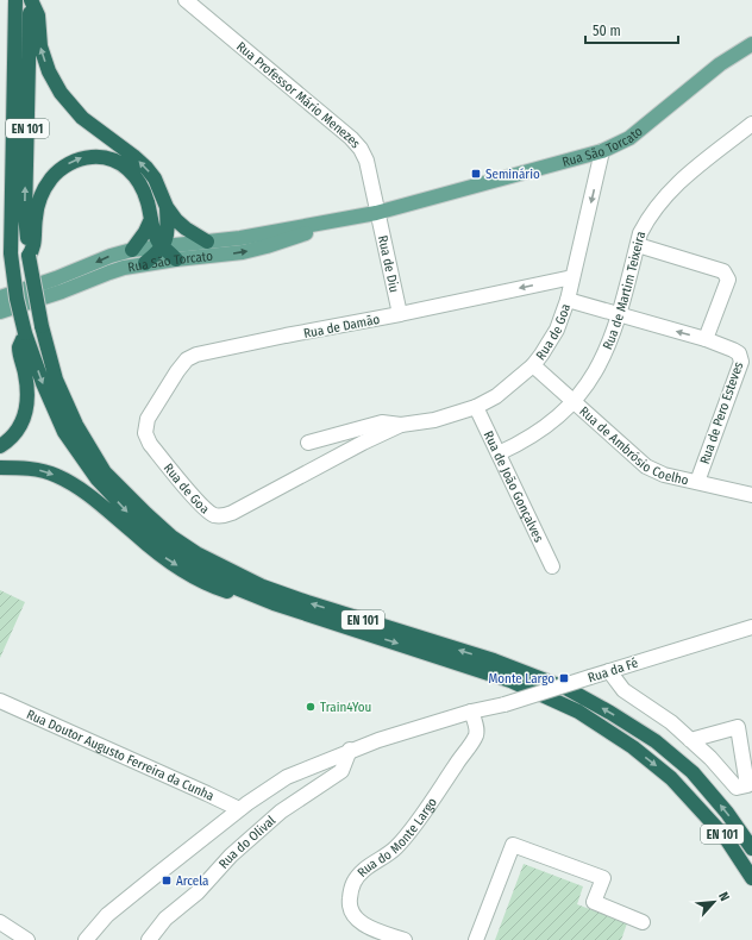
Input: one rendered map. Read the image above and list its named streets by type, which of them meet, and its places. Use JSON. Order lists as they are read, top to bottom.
{
  "streets": {
    "highway": ["EN 101"],
    "main road": ["Rua São Torcato"],
    "street": [
      "Rua Professor Mário Menezes",
      "Rua de Diu",
      "Rua de Martim Teixeira",
      "Rua de Damão",
      "Rua de Goa",
      "Rua de Pero Esteves",
      "Rua de Ambrósio Coelho",
      "Rua de João Gonçalves",
      "Rua da Fé",
      "Rua Doutor Augusto Ferreira da Cunha",
      "Rua do Monte Largo",
      "Rua do Olival"
    ]
  },
  "crossings": [
    ["Rua Professor Mário Menezes", "Rua São Torcato"],
    ["Rua Professor Mário Menezes", "Rua de Diu"],
    ["Rua São Torcato", "Rua de Diu"],
    ["Rua São Torcato", "Rua de Goa"],
    ["Rua de Diu", "Rua de Damão"],
    ["Rua de Martim Teixeira", "Rua de Pero Esteves"],
    ["Rua de Martim Teixeira", "Rua de Ambrósio Coelho"],
    ["Rua de Martim Teixeira", "Rua de João Gonçalves"],
    ["Rua de Damão", "Rua de Goa"],
    ["Rua de Goa", "Rua de Pero Esteves"],
    ["Rua de Goa", "Rua de Ambrósio Coelho"],
    ["Rua de Goa", "Rua de João Gonçalves"],
    ["Rua de Pero Esteves", "Rua de Ambrósio Coelho"],
    ["Rua da Fé", "Rua Doutor Augusto Ferreira da Cunha"],
    ["Rua da Fé", "Rua do Monte Largo"],
    ["Rua da Fé", "Rua do Olival"]
  ],
  "one_way": ["Rua de Damão"],
  "places": {
    "transit": ["Seminário", "Monte Largo", "Arcela"],
    "other": ["Train4You"]
  },
  "scale_bar": "50 m",
  "north": "top right"
}
